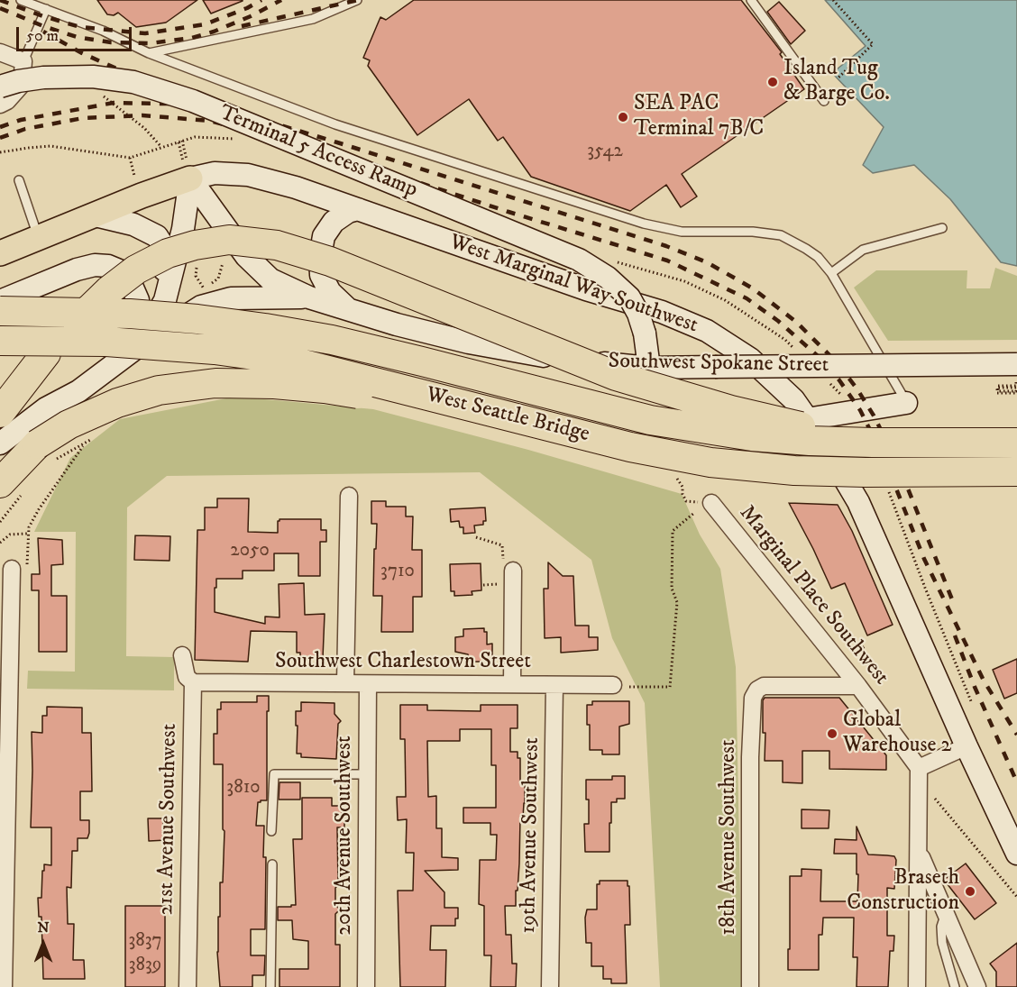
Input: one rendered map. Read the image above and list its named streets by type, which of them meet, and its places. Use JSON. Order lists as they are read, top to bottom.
{
  "streets": {
    "highway": ["West Seattle Bridge"],
    "main road": ["Terminal 5 Access Ramp", "West Marginal Way Southwest", "Southwest Spokane Street"],
    "street": [
      "Marginal Place Southwest",
      "Southwest Charlestown Street",
      "21st Avenue Southwest",
      "20th Avenue Southwest",
      "19th Avenue Southwest",
      "18th Avenue Southwest"
    ]
  },
  "crossings": [
    ["Terminal 5 Access Ramp", "Southwest Spokane Street"],
    ["West Marginal Way Southwest", "Southwest Spokane Street"],
    ["Marginal Place Southwest", "18th Avenue Southwest"],
    ["Southwest Charlestown Street", "21st Avenue Southwest"],
    ["Southwest Charlestown Street", "20th Avenue Southwest"],
    ["Southwest Charlestown Street", "19th Avenue Southwest"]
  ],
  "places": [
    "Island Tug & Barge Co.",
    "SEA PAC Terminal 7B/C",
    "Global Warehouse 2",
    "Braseth Construction"
  ],
  "house_numbers": [
    "3542",
    "2050",
    "3710",
    "3810",
    "3837",
    "3839"
  ],
  "scale_bar": "50 m",
  "north": "top"
}
